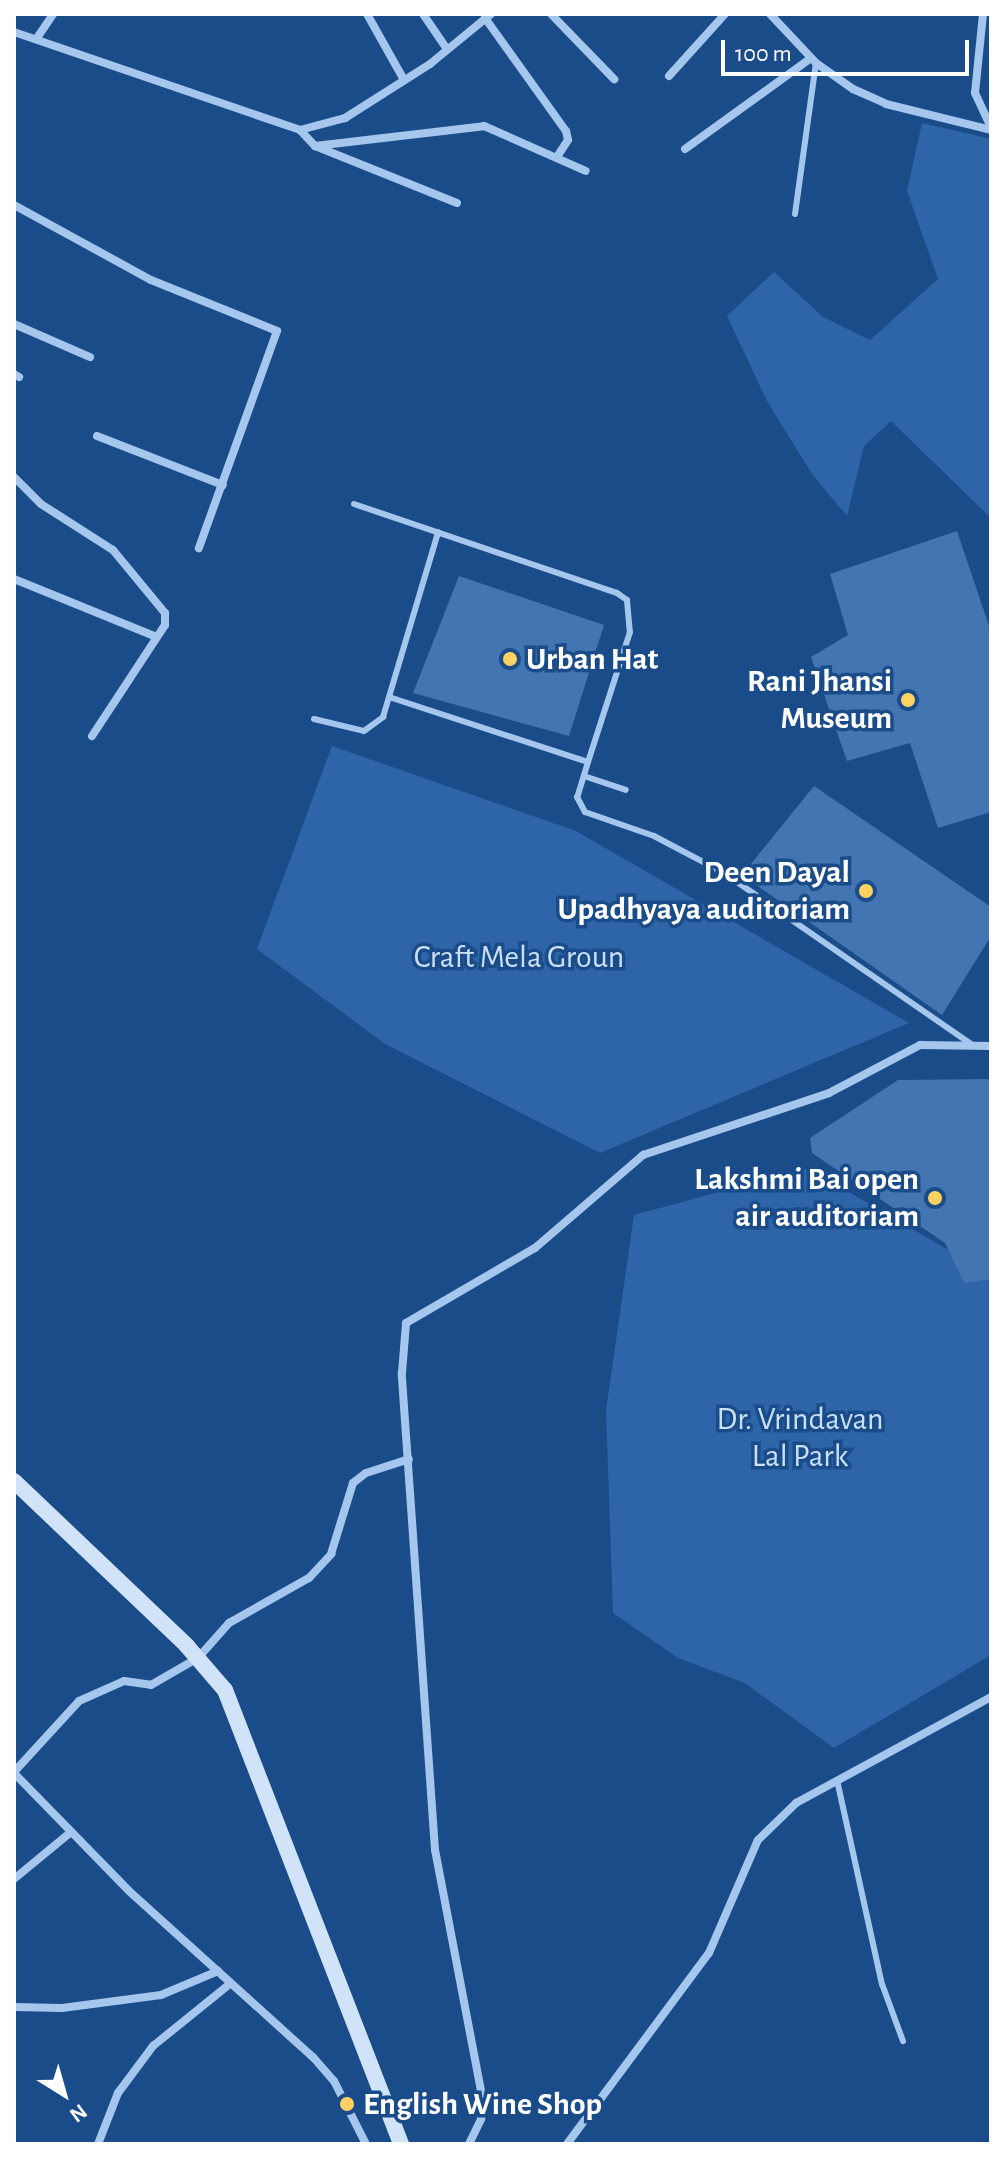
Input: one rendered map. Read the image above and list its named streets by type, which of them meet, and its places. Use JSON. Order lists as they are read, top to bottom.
{
  "parks": ["Craft Mela Groun", "Dr. Vrindavan Lal Park"],
  "places": [
    "Urban Hat",
    "Rani Jhansi Museum",
    "Deen Dayal Upadhyaya auditoriam",
    "Lakshmi Bai open air auditoriam",
    "English Wine Shop"
  ],
  "scale_bar": "100 m",
  "north": "bottom right"
}
